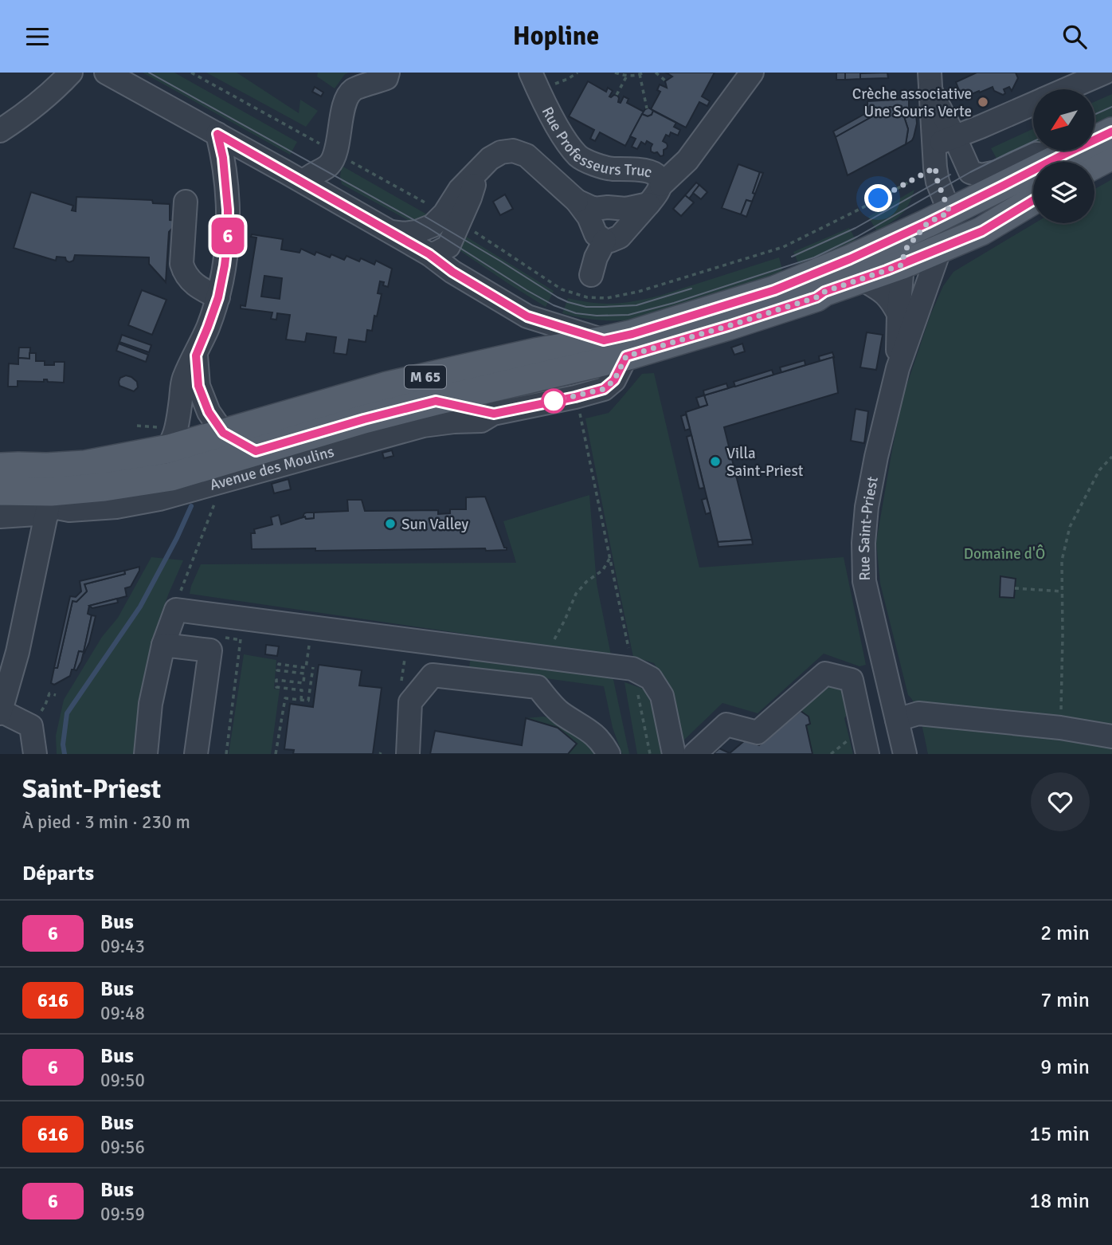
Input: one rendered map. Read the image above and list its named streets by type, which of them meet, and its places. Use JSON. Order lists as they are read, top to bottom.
{
  "streets": {
    "main road": ["M 65", "Avenue des Moulins"],
    "street": ["Rue Professeurs Truc", "Rue Saint-Priest"]
  },
  "crossings": [
    ["Avenue des Moulins", "Rue Saint-Priest"]
  ],
  "parks": ["Domaine d'Ô"],
  "places": ["Crèche associative Une Souris Verte", "Villa Saint-Priest", "Sun Valley"],
  "lines": ["bus line 6"],
  "north": "bottom left",
  "page": {
    "header": "Hopline",
    "on_map": "6",
    "heading": [
      ["Saint-Priest", "À pied · 3 min · 230 m"],
      "Départs"
    ],
    "list": [
      {
        "mark": "6",
        "name": "Bus",
        "note": "09:43",
        "value": "2 min"
      },
      {
        "mark": "616",
        "name": "Bus",
        "note": "09:48",
        "value": "7 min"
      },
      {
        "mark": "6",
        "name": "Bus",
        "note": "09:50",
        "value": "9 min"
      },
      {
        "mark": "616",
        "name": "Bus",
        "note": "09:56",
        "value": "15 min"
      },
      {
        "mark": "6",
        "name": "Bus",
        "note": "09:59",
        "value": "18 min"
      }
    ]
  }
}
